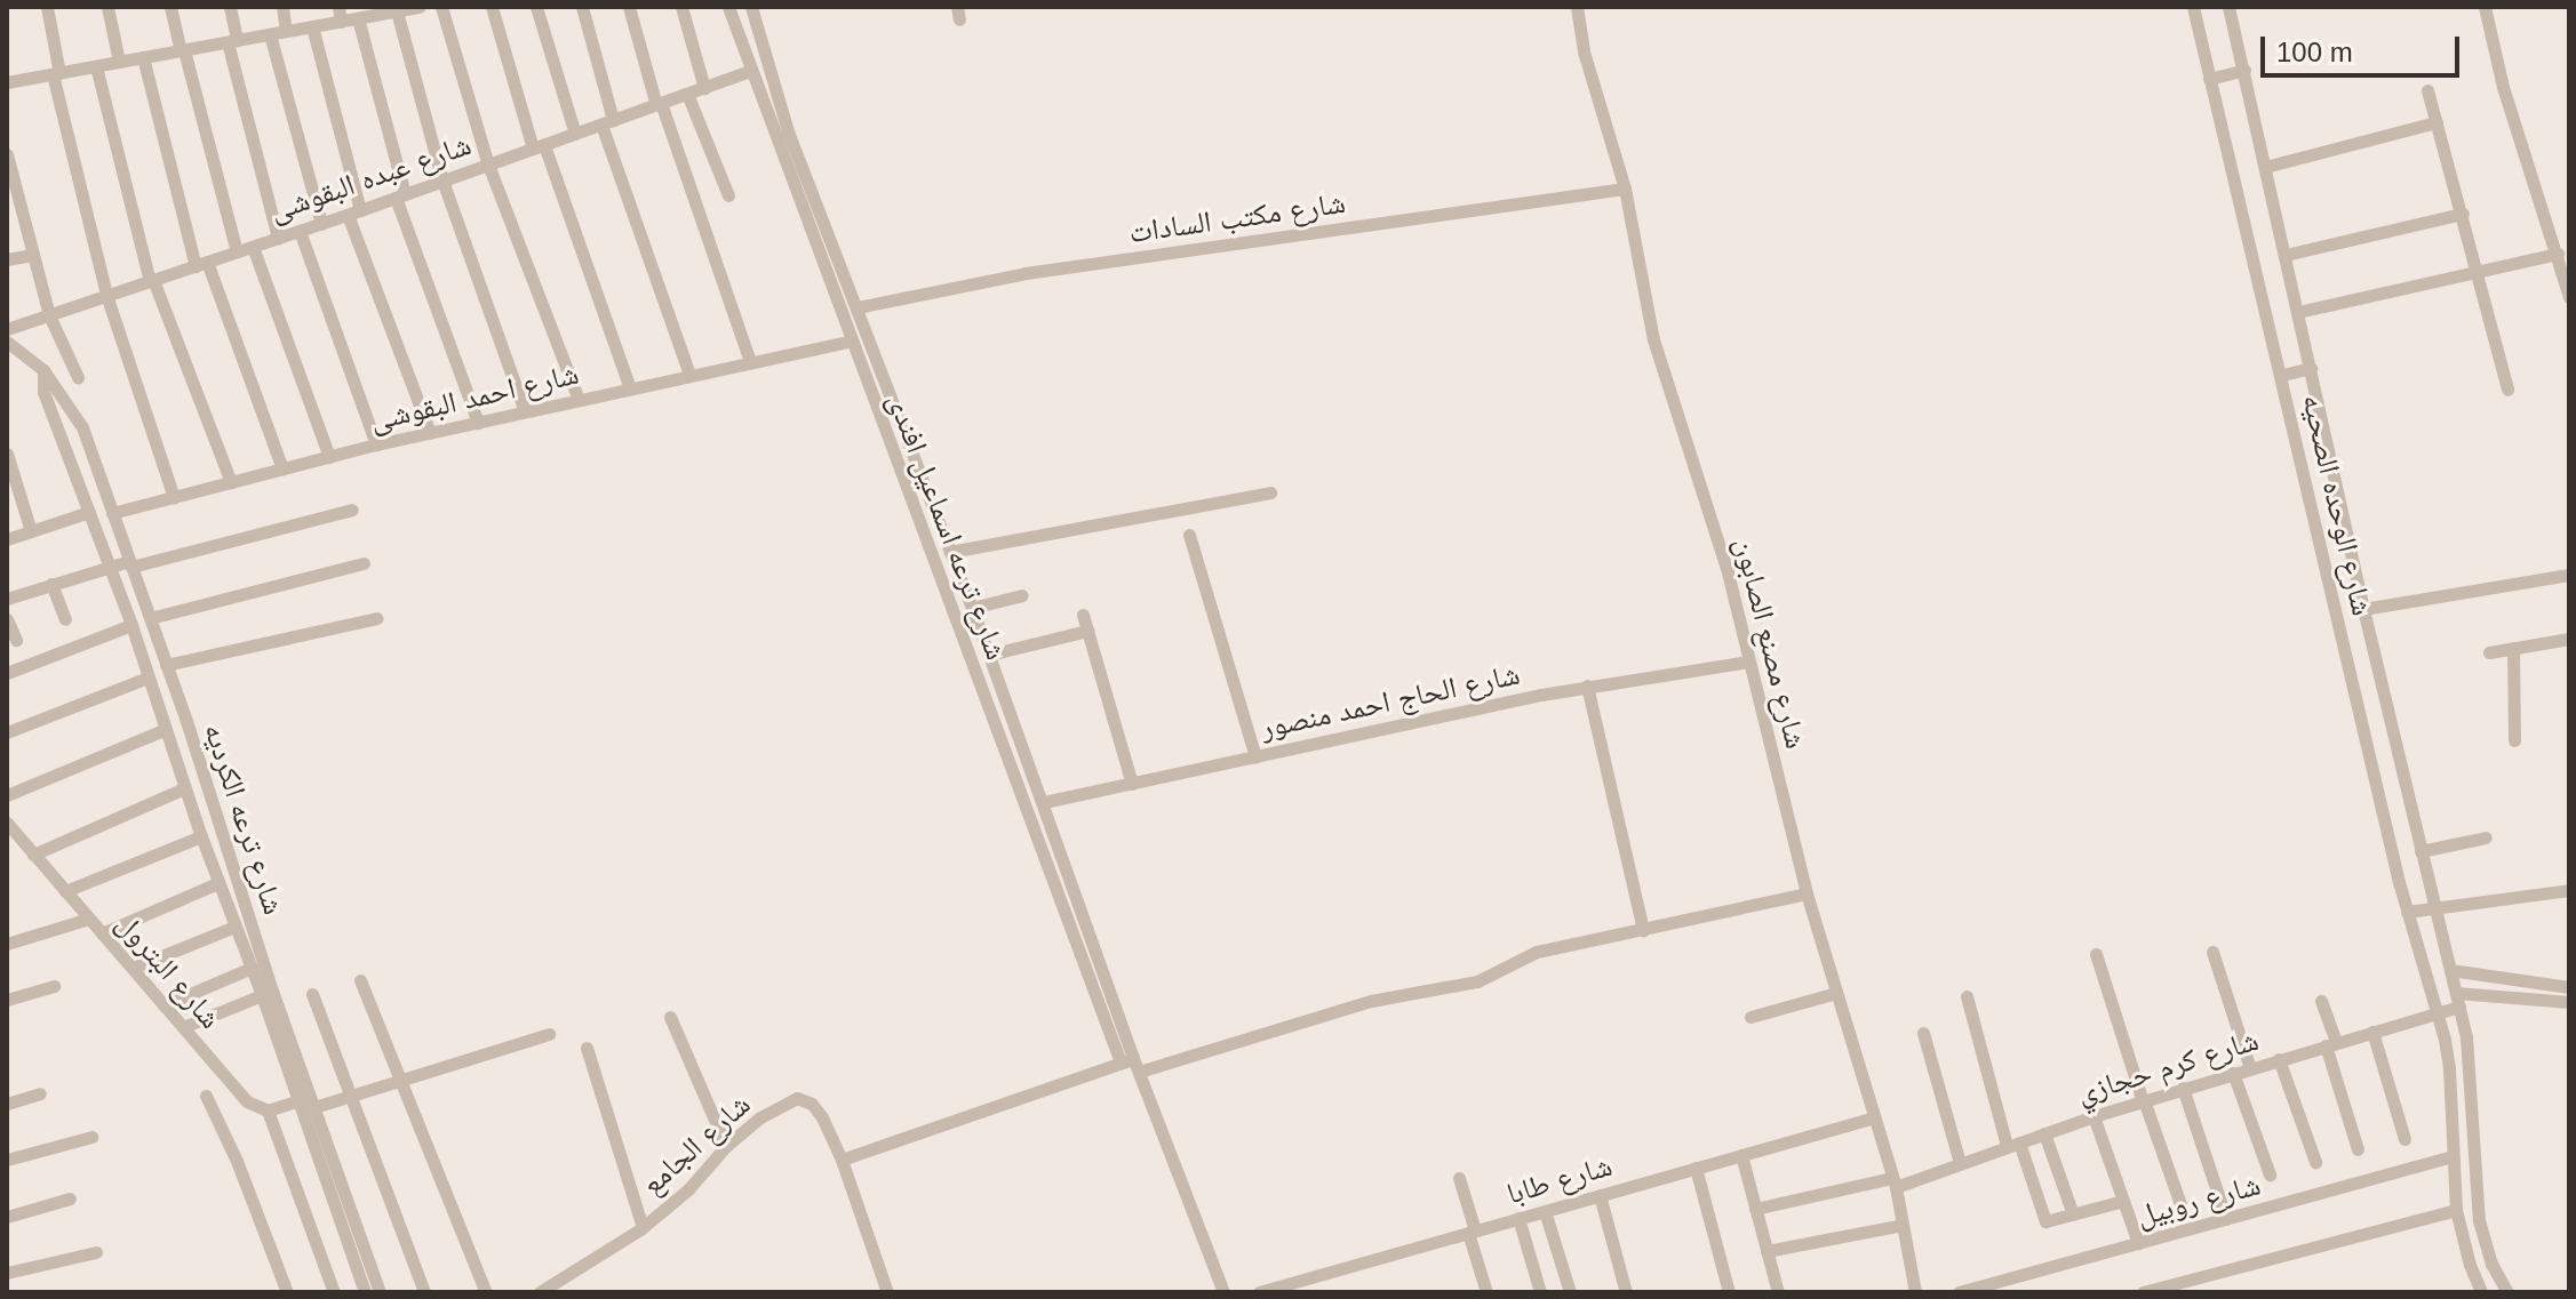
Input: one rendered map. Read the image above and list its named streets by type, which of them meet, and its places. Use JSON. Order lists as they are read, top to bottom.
{
  "streets": {
    "street": [
      "شارع عبده البقوشى",
      "شارع مكتب السادات",
      "شارع احمد البقوشى",
      "شارع الوحده الصحيه",
      "شارع ترعه اسماعيل افندى",
      "شارع مصنع الصابون",
      "شارع الحاج احمد منصور",
      "شارع ترعه الكرديه",
      "شارع البترول",
      "شارع كرم حجازي",
      "شارع الجامع",
      "شارع طابا",
      "شارع روبيل"
    ]
  },
  "crossings": [
    ["شارع عبده البقوشى", "شارع ترعه اسماعيل افندى"],
    ["شارع مكتب السادات", "شارع ترعه اسماعيل افندى"],
    ["شارع مكتب السادات", "شارع مصنع الصابون"],
    ["شارع احمد البقوشى", "شارع ترعه اسماعيل افندى"],
    ["شارع احمد البقوشى", "شارع ترعه الكرديه"],
    ["شارع الوحده الصحيه", "شارع كرم حجازي"],
    ["شارع الوحده الصحيه", "شارع روبيل"],
    ["شارع ترعه اسماعيل افندى", "شارع الحاج احمد منصور"],
    ["شارع مصنع الصابون", "شارع الحاج احمد منصور"],
    ["شارع مصنع الصابون", "شارع كرم حجازي"],
    ["شارع مصنع الصابون", "شارع طابا"]
  ],
  "scale_bar": "100 m"
}
